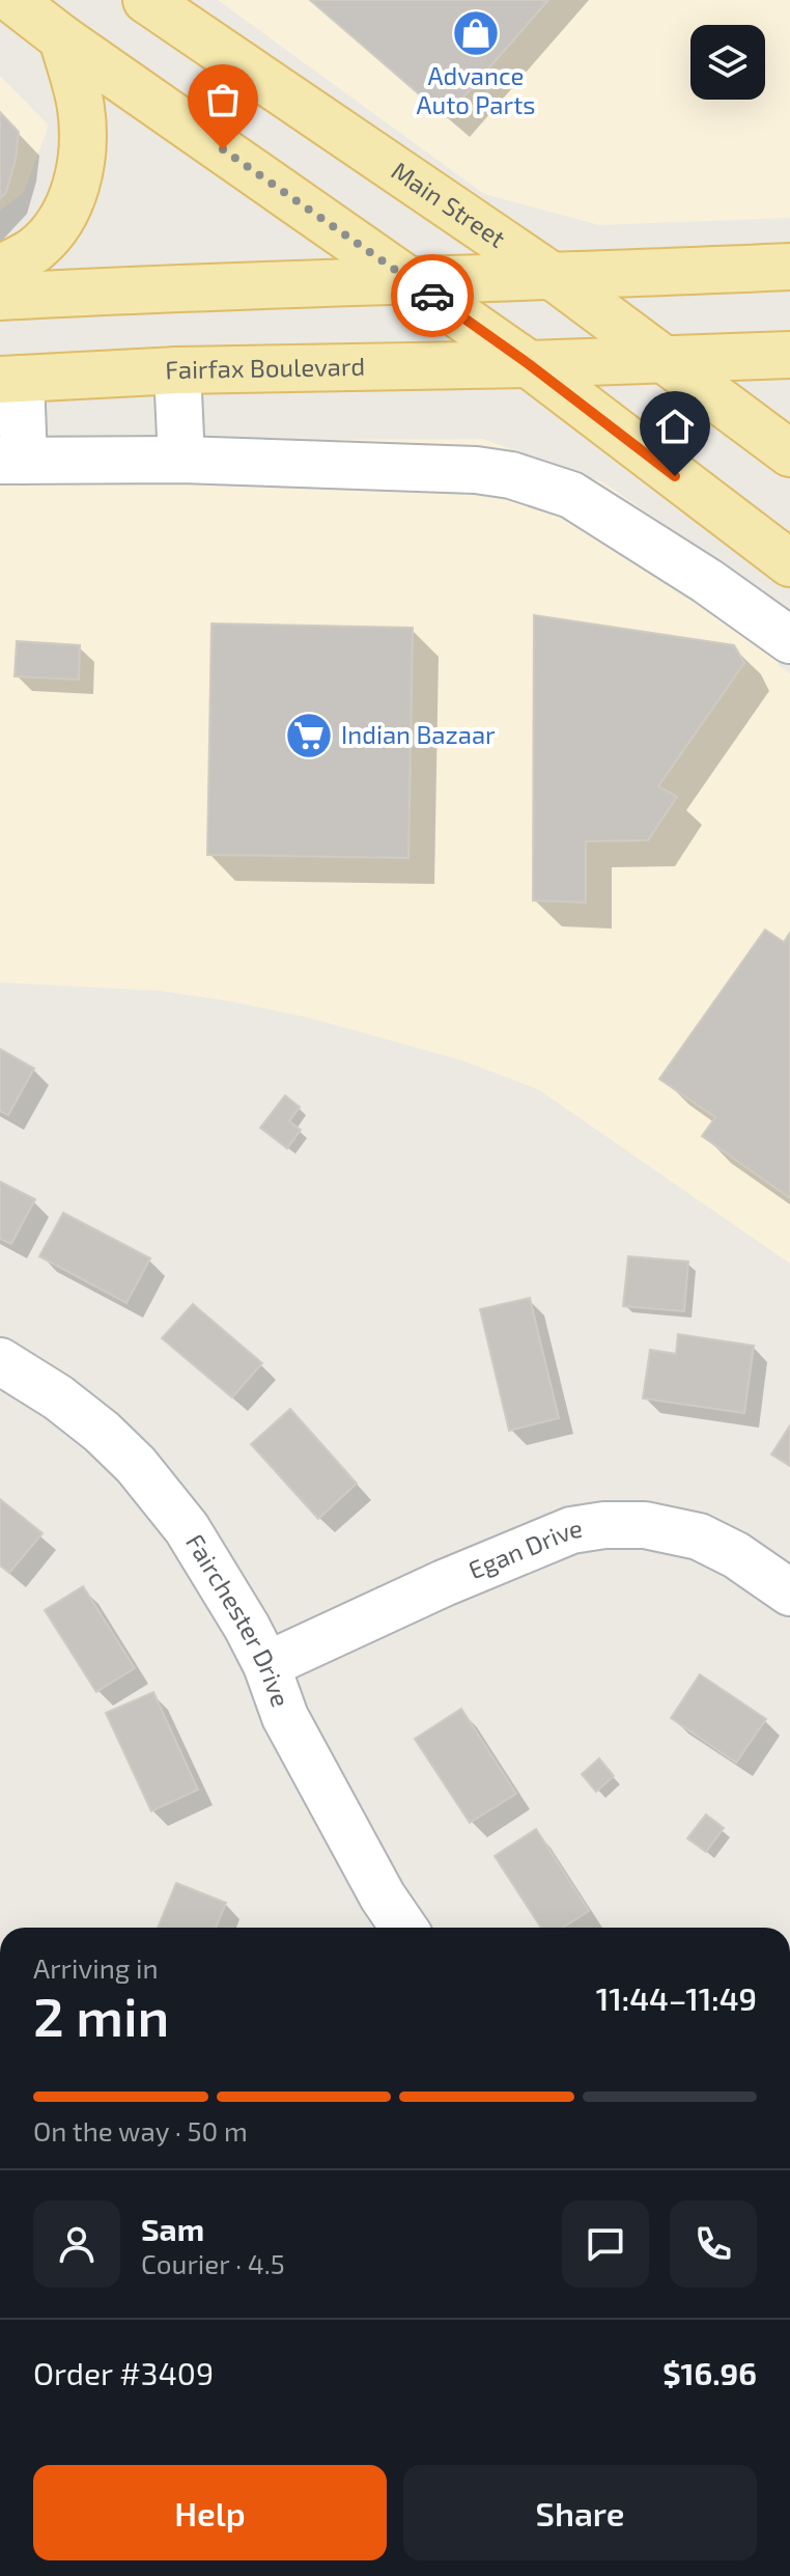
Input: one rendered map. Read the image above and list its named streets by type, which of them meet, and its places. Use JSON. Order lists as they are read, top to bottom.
{
  "streets": {
    "main road": ["Main Street", "Fairfax Boulevard"],
    "street": ["Egan Drive", "Fairchester Drive"]
  },
  "crossings": [
    ["Egan Drive", "Fairchester Drive"]
  ],
  "places": {
    "shop": ["Advance Auto Parts"],
    "supermarket": ["Indian Bazaar"]
  },
  "page": {
    "heading": ["2 min", "Arriving in", "11:44–11:49"],
    "panel": [
      "Sam",
      "Courier · 4.5",
      "Order #3409",
      "$16.96"
    ],
    "bar": "On the way · 50 m",
    "buttons": ["Help", "Share"]
  }
}
